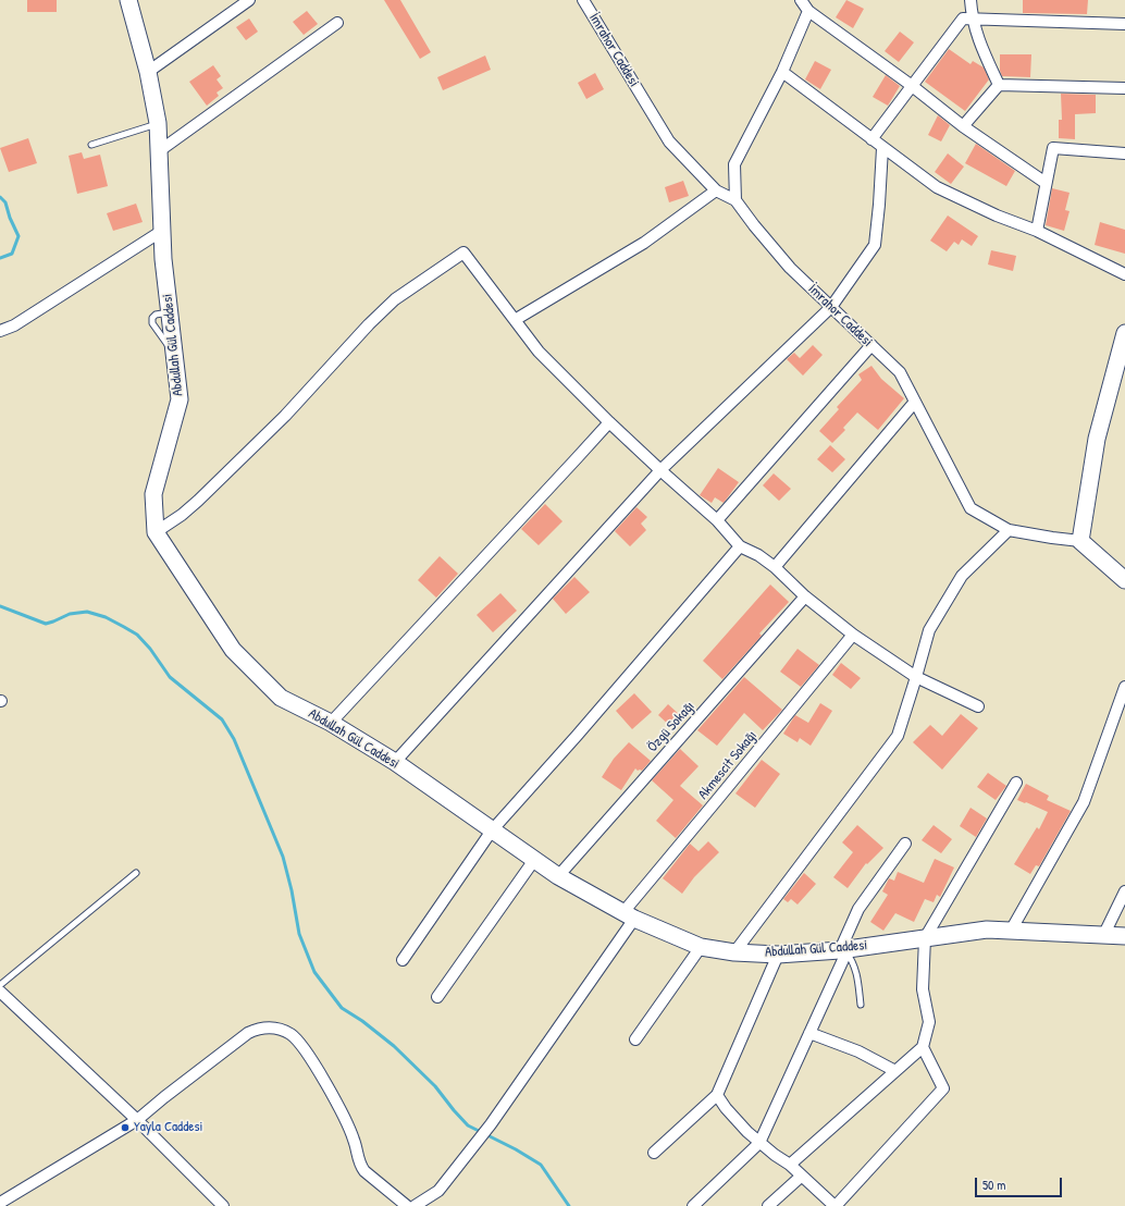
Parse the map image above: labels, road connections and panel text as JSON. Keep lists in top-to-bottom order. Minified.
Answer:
{"streets":{"street":["İmrahor Caddesi","Abdullah Gül Caddesi","Özgü Sokağı","Akmescit Sokağı"]},"crossings":[["Abdullah Gül Caddesi","Özgü Sokağı"],["Abdullah Gül Caddesi","Akmescit Sokağı"]],"places":["Yayla Caddesi"],"scale_bar":"50 m"}
